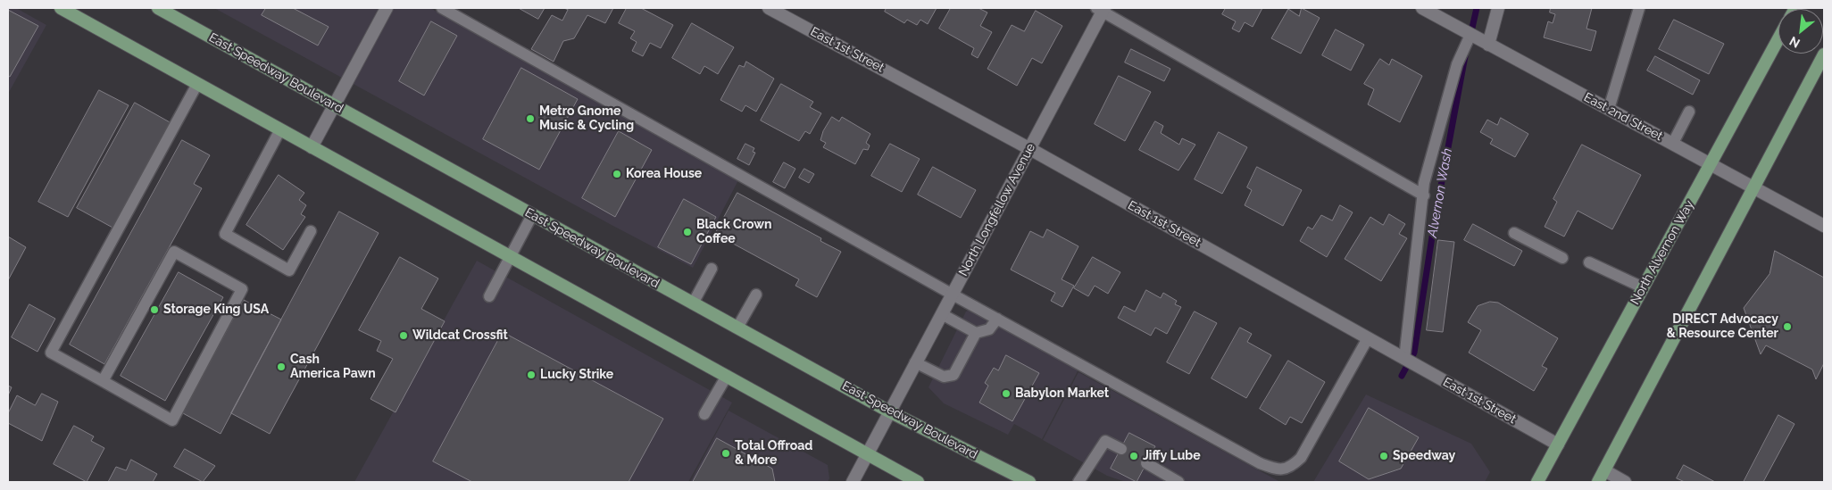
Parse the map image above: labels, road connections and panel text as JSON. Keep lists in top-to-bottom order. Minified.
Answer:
{"streets":{"main road":["East Speedway Boulevard","North Alvernon Way"],"street":["East 1st Street","East 2nd Street","North Longfellow Avenue"]},"crossings":[["East 1st Street","North Longfellow Avenue"],["East 1st Street","North Alvernon Way"],["East Speedway Boulevard","North Longfellow Avenue"],["East 2nd Street","North Alvernon Way"]],"water":["Alvernon Wash"],"places":["Metro Gnome Music & Cycling","Korea House","Black Crown Coffee","Storage King USA","DIRECT Advocacy & Resource Center","Wildcat Crossfit","Cash America Pawn","Lucky Strike","Babylon Market","Total Offroad & More","Jiffy Lube","Speedway"],"north":"bottom left"}
